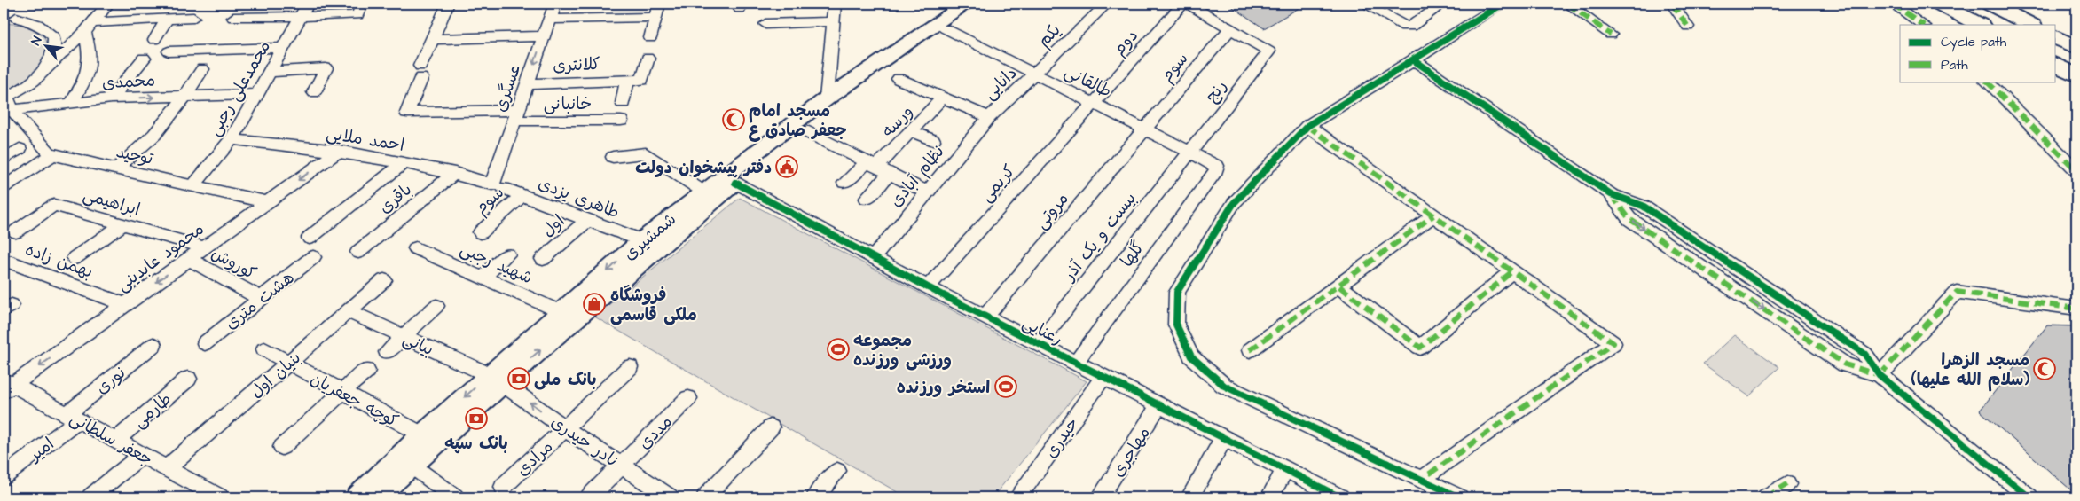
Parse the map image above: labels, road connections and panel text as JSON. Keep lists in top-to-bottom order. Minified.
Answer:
{"streets":{"main road":["شمشیری"],"street":["یکم","دوم","کلانتری","سوم","محمدی","طالقانی","دانایی","محمدعلی رجبی","عسگری","رنج","خانبانی","ورسه","احمد ملایی","توحید","نظام آبادی","کریمی","طاهری یزدی","باقری","ابراهیمی","مروتی","اول","بیست و یک آذر","گلها","محمود عابدینی","بهمن زاده","کوروش","شهید رجبی","هشت متری","رعنایی","بیانی","بنیان اول","نوری","کوچه جعفریان","طارمی","مددی","حیدری","جعفر سلطانی","نادر حیدری","امیر","مهاجری","مرادی"]},"crossings":[["یکم","طالقانی"],["یکم","دانایی"],["دوم","طالقانی"],["دوم","کریمی"],["کلانتری","عسگری"],["کلانتری","خانبانی"],["سوم","طالقانی"],["سوم","رنج"],["سوم","طاهری یزدی"],["سوم","مروتی"],["محمدی","محمدعلی رجبی"],["محمدی","توحید"],["طالقانی","دانایی"],["طالقانی","رنج"],["طالقانی","کریمی"],["طالقانی","مروتی"],["طالقانی","شمشیری"],["طالقانی","بیست و یک آذر"],["طالقانی","گلها"],["دانایی","ورسه"],["دانایی","نظام آبادی"],["محمدعلی رجبی","احمد ملایی"],["محمدعلی رجبی","توحید"],["عسگری","خانبانی"],["عسگری","احمد ملایی"],["عسگری","طاهری یزدی"],["رنج","بیست و یک آذر"],["ورسه","نظام آبادی"],["احمد ملایی","طاهری یزدی"],["احمد ملایی","باقری"],["احمد ملایی","محمود عابدینی"],["توحید","محمود عابدینی"],["نظام آبادی","رعنایی"],["کریمی","رعنایی"],["طاهری یزدی","اول"],["طاهری یزدی","شمشیری"],["ابراهیمی","محمود عابدینی"],["مروتی","رعنایی"],["شمشیری","شهید رجبی"],["شمشیری","رعنایی"],["شمشیری","بیانی"],["شمشیری","کوچه جعفریان"],["شمشیری","نادر حیدری"],["بیست و یک آذر","رعنایی"],["گلها","رعنایی"],["محمود عابدینی","بهمن زاده"],["محمود عابدینی","کوروش"],["محمود عابدینی","جعفر سلطانی"],["کوروش","هشت متری"],["رعنایی","حیدری"],["رعنایی","مهاجری"],["بیانی","بنیان اول"],["بیانی","نادر حیدری"],["بنیان اول","کوچه جعفریان"],["بنیان اول","جعفر سلطانی"],["نوری","جعفر سلطانی"],["نوری","امیر"],["طارمی","جعفر سلطانی"],["مددی","نادر حیدری"],["جعفر سلطانی","امیر"],["نادر حیدری","مرادی"]],"places":{"mosque":["مسجد امام جعفر صادق ع","مسجد الزهرا (سلام الله علیها)"],"public building":["دفتر پیشخوان دولت"],"shop":["فروشگاه ملکی قاسمی"],"sports":["مجموعه ورزشی ورزنده","استخر ورزنده"],"bank":["بانک ملی","بانک سپه"]},"legend":["Cycle path","Path"],"north":"top left"}
